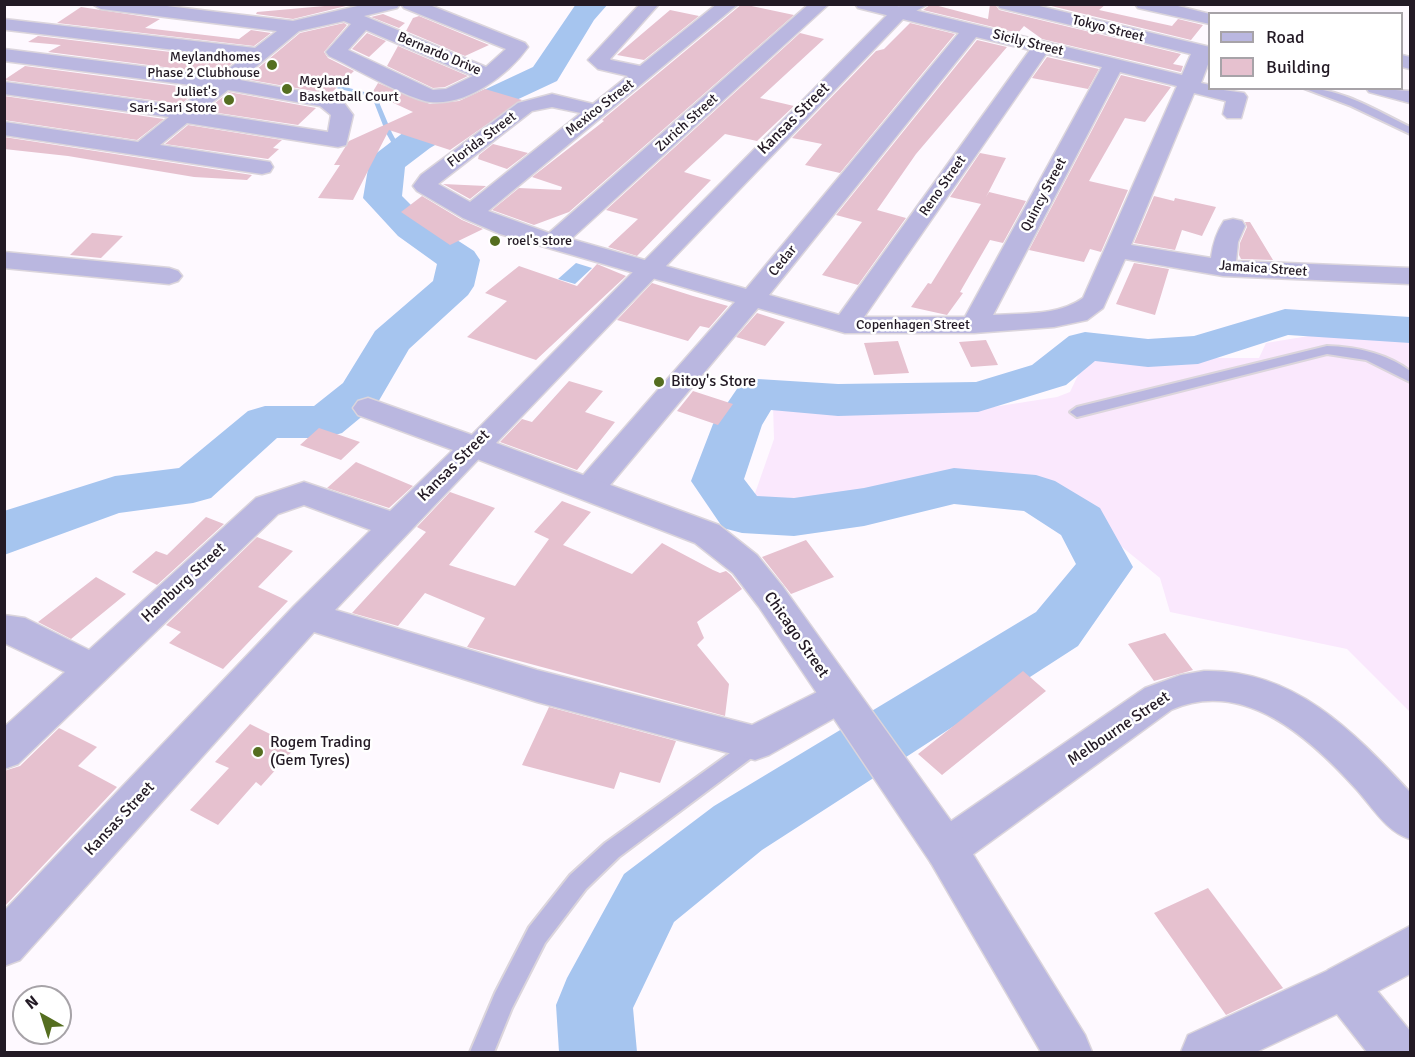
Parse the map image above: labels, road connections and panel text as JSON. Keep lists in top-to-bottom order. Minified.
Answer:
{"streets":{"street":["Tokyo Street","Sicily Street","Bernardo Drive","Mexico Street","Kansas Street","Zurich Street","Florida Street","Reno Street","Quincy Street","Cedar","Jamaica Street","Copenhagen Street","Hamburg Street","Chicago Street","Melbourne Street"]},"crossings":[["Tokyo Street","Copenhagen Street"],["Sicily Street","Kansas Street"],["Sicily Street","Reno Street"],["Sicily Street","Quincy Street"],["Sicily Street","Cedar"],["Sicily Street","Copenhagen Street"],["Mexico Street","Florida Street"],["Mexico Street","Copenhagen Street"],["Kansas Street","Copenhagen Street"],["Kansas Street","Hamburg Street"],["Kansas Street","Chicago Street"],["Zurich Street","Copenhagen Street"],["Florida Street","Copenhagen Street"],["Reno Street","Copenhagen Street"],["Quincy Street","Copenhagen Street"],["Cedar","Copenhagen Street"],["Cedar","Chicago Street"],["Jamaica Street","Copenhagen Street"],["Chicago Street","Melbourne Street"]],"places":["Meylandhomes Phase 2 Clubhouse","Meyland Basketball Court","Juliet's Sari-Sari Store","roel's store","Bitoy's Store","Rogem Trading (Gem Tyres)"],"legend":["Road","Building"],"north":"top left"}
